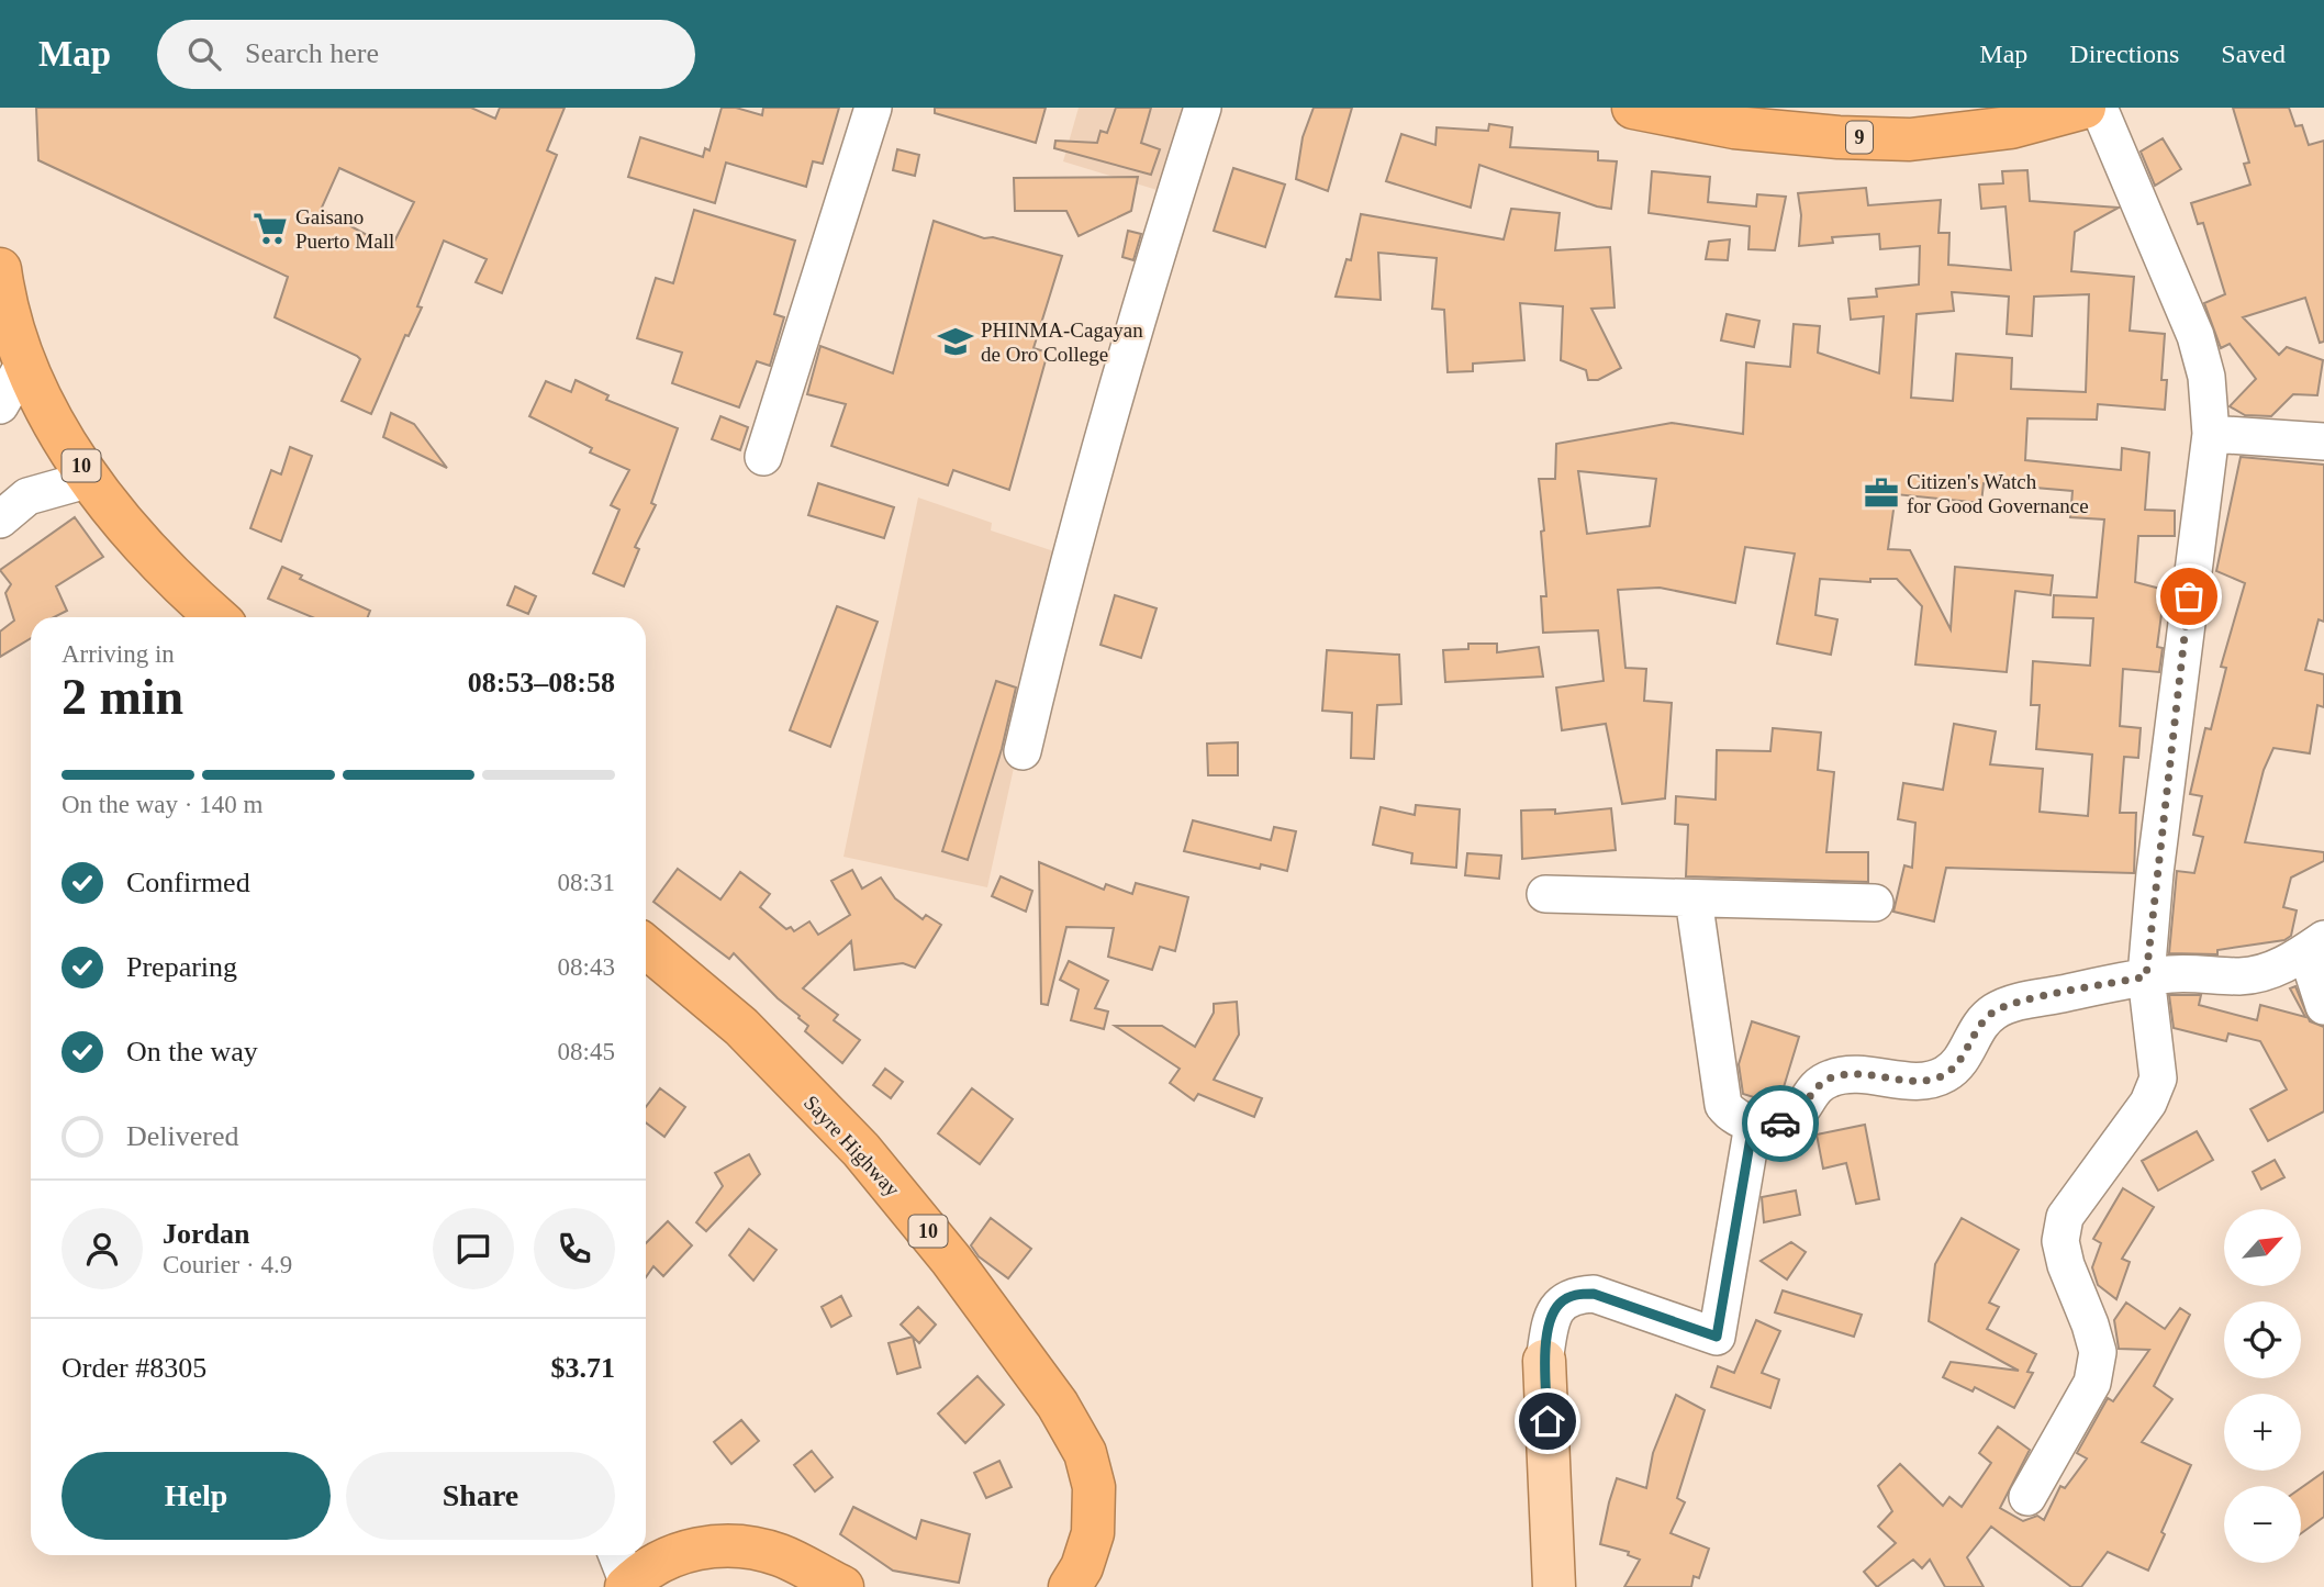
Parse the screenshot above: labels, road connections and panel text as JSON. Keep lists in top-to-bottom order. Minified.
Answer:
{"streets":{"highway":["9","10","Sayre Highway"]},"places":{"supermarket":["Gaisano Puerto Mall"],"school or university":["PHINMA-Cagayan de Oro College"],"office":["Citizen's Watch for Good Governance"]},"north":"top right","page":{"header":"Map","search":"Search here","nav":["Map","Directions","Saved"],"heading":["2 min","Arriving in","08:53–08:58"],"panel":["Jordan","Courier · 4.9","Order #8305","$3.71"],"bar":"On the way · 140 m","list":[["Confirmed","08:31"],["Preparing","08:43"],["On the way","08:45"],"Delivered"],"map_buttons":["+","−"],"buttons":["Help","Share"]}}
